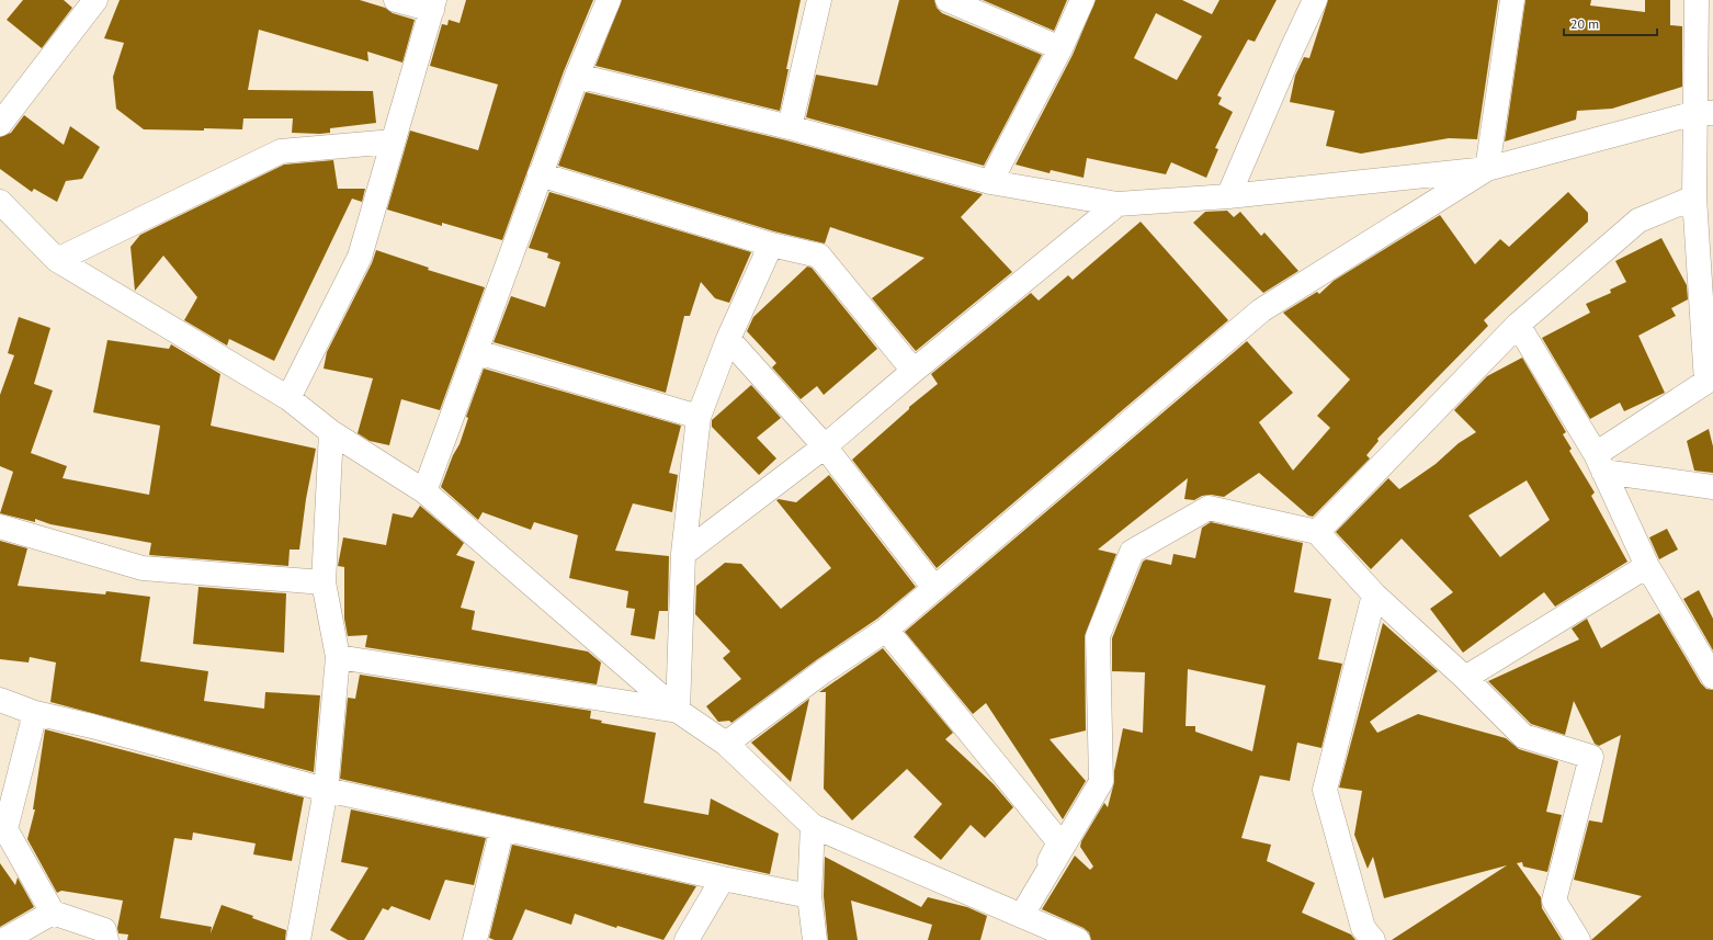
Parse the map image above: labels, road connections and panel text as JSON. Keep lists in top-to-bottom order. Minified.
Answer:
{"scale_bar":"20 m"}
